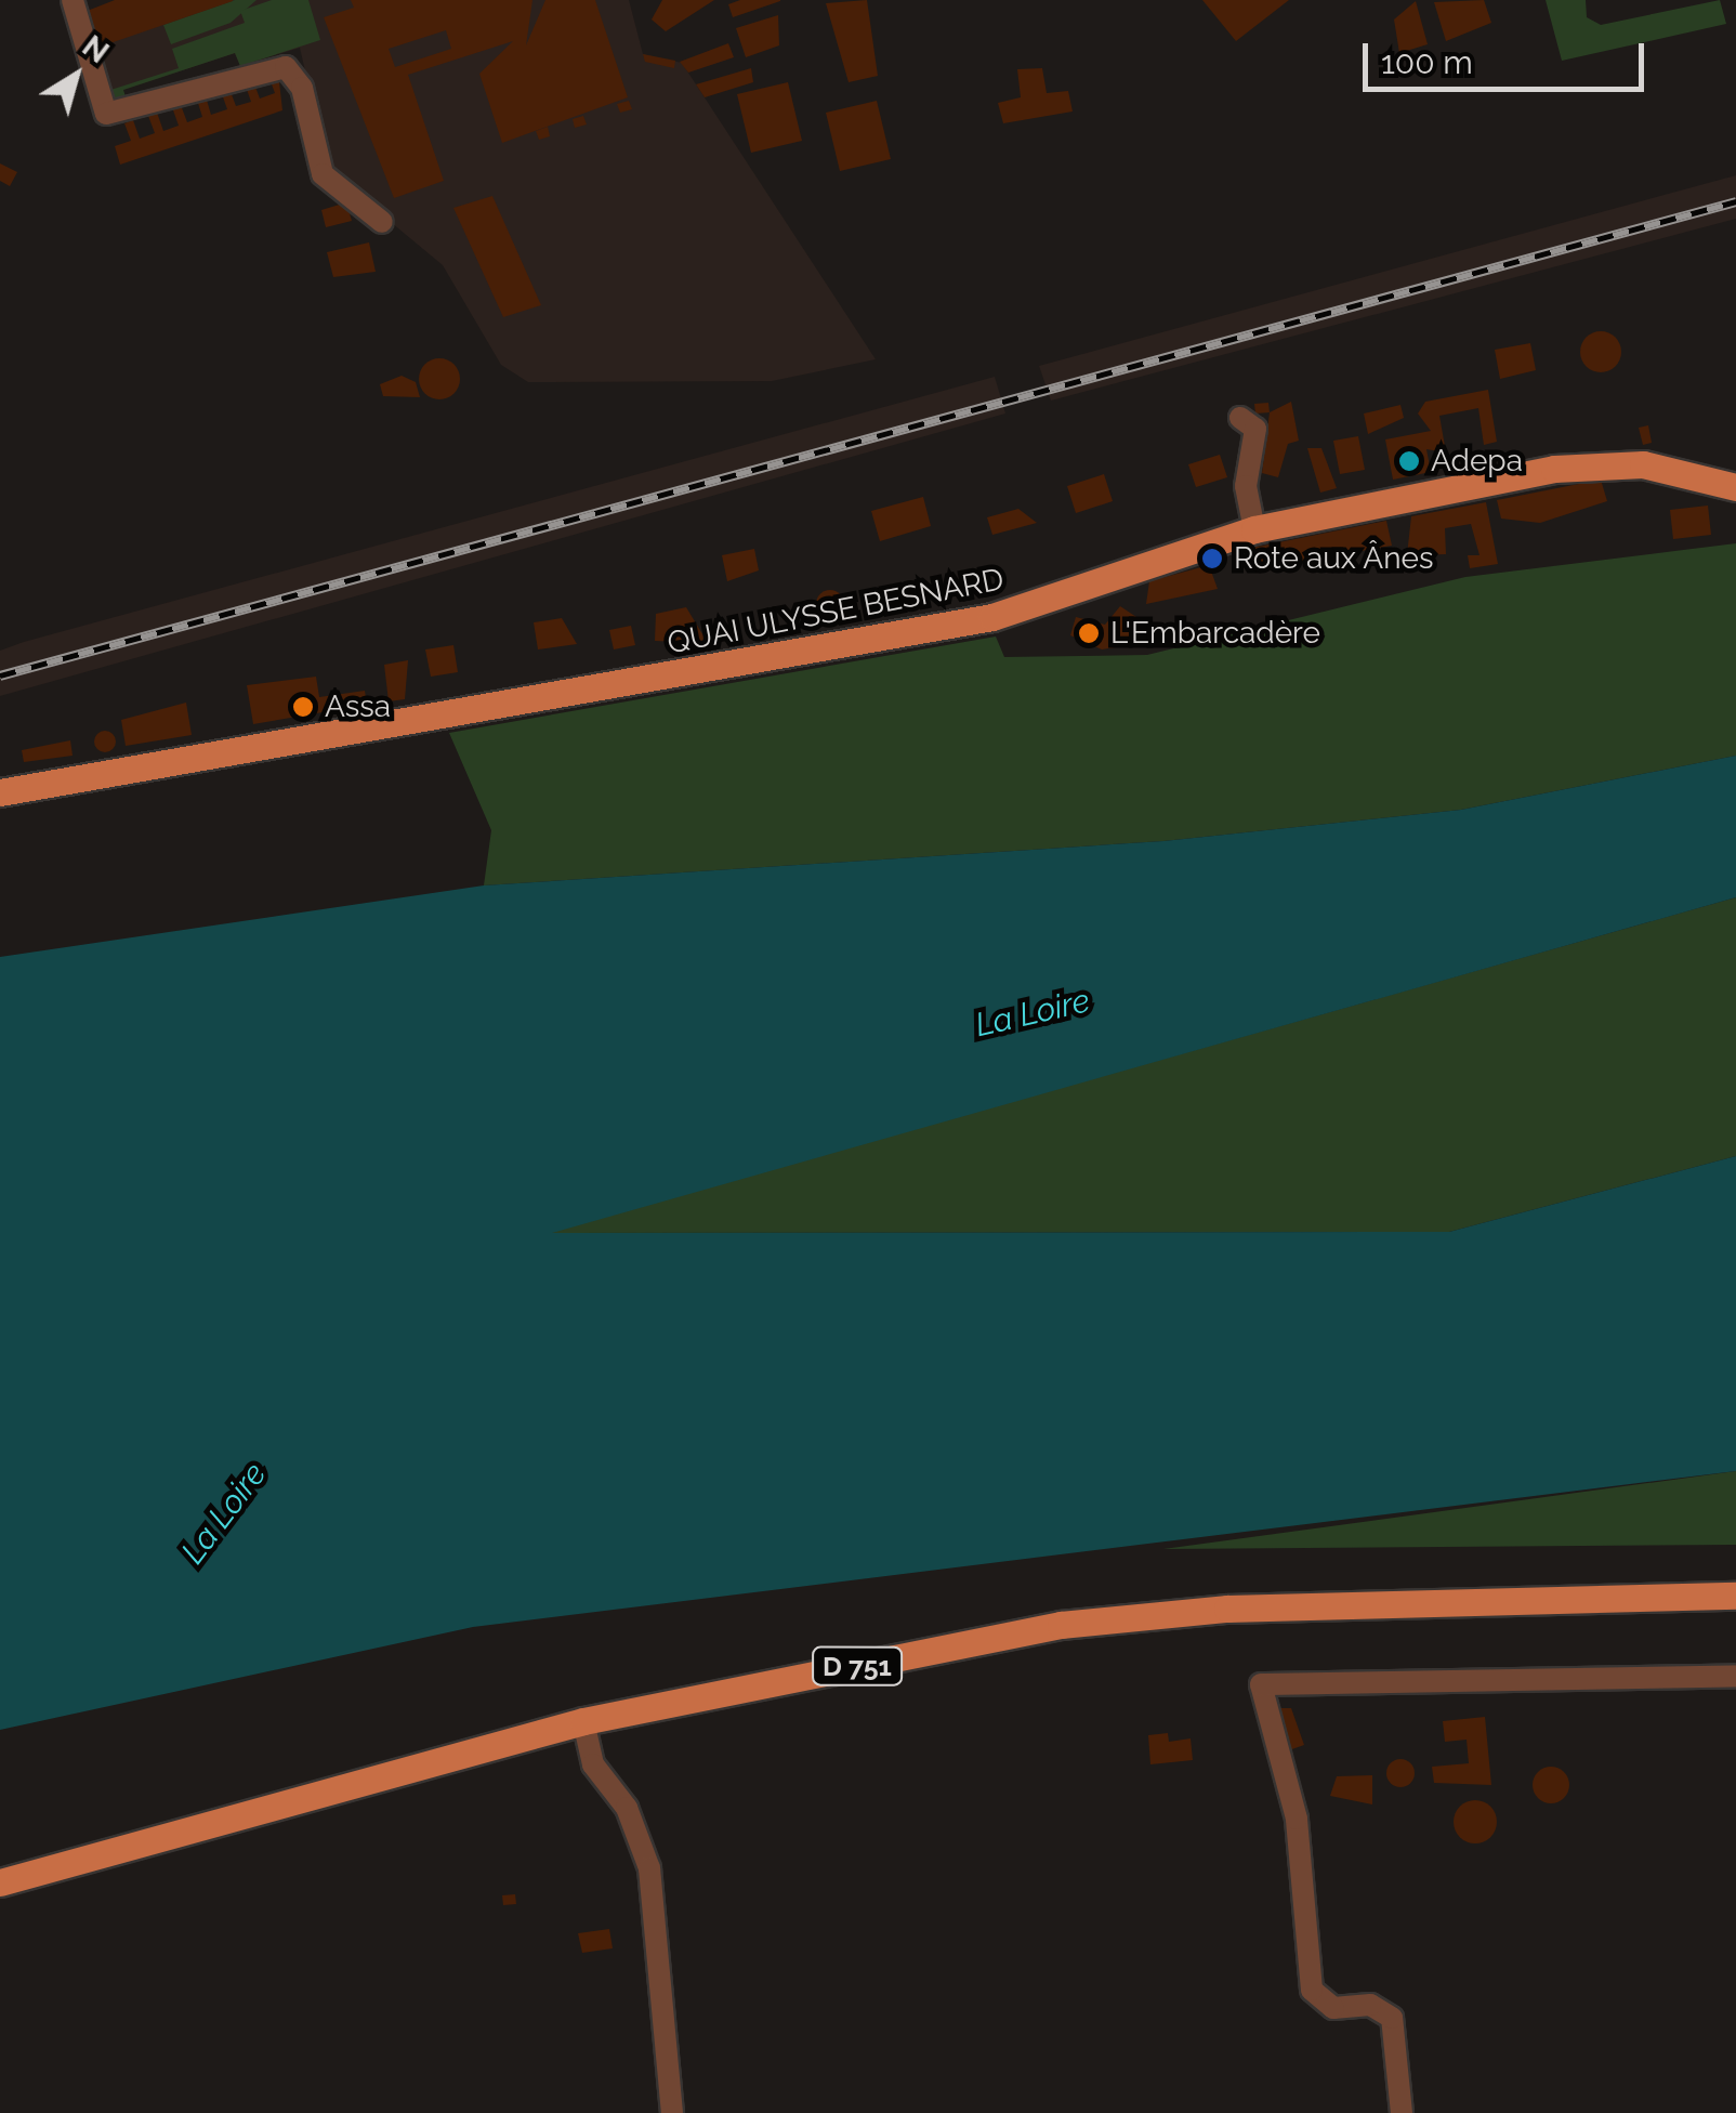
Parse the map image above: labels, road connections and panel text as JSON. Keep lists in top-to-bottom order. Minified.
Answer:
{"streets":{"main road":["QUAI ULYSSE BESNARD","D 751"]},"water":["La Loire"],"places":["Adepa","Rote aux Ânes","L'Embarcadère","Assa"],"scale_bar":"100 m","north":"top right"}
